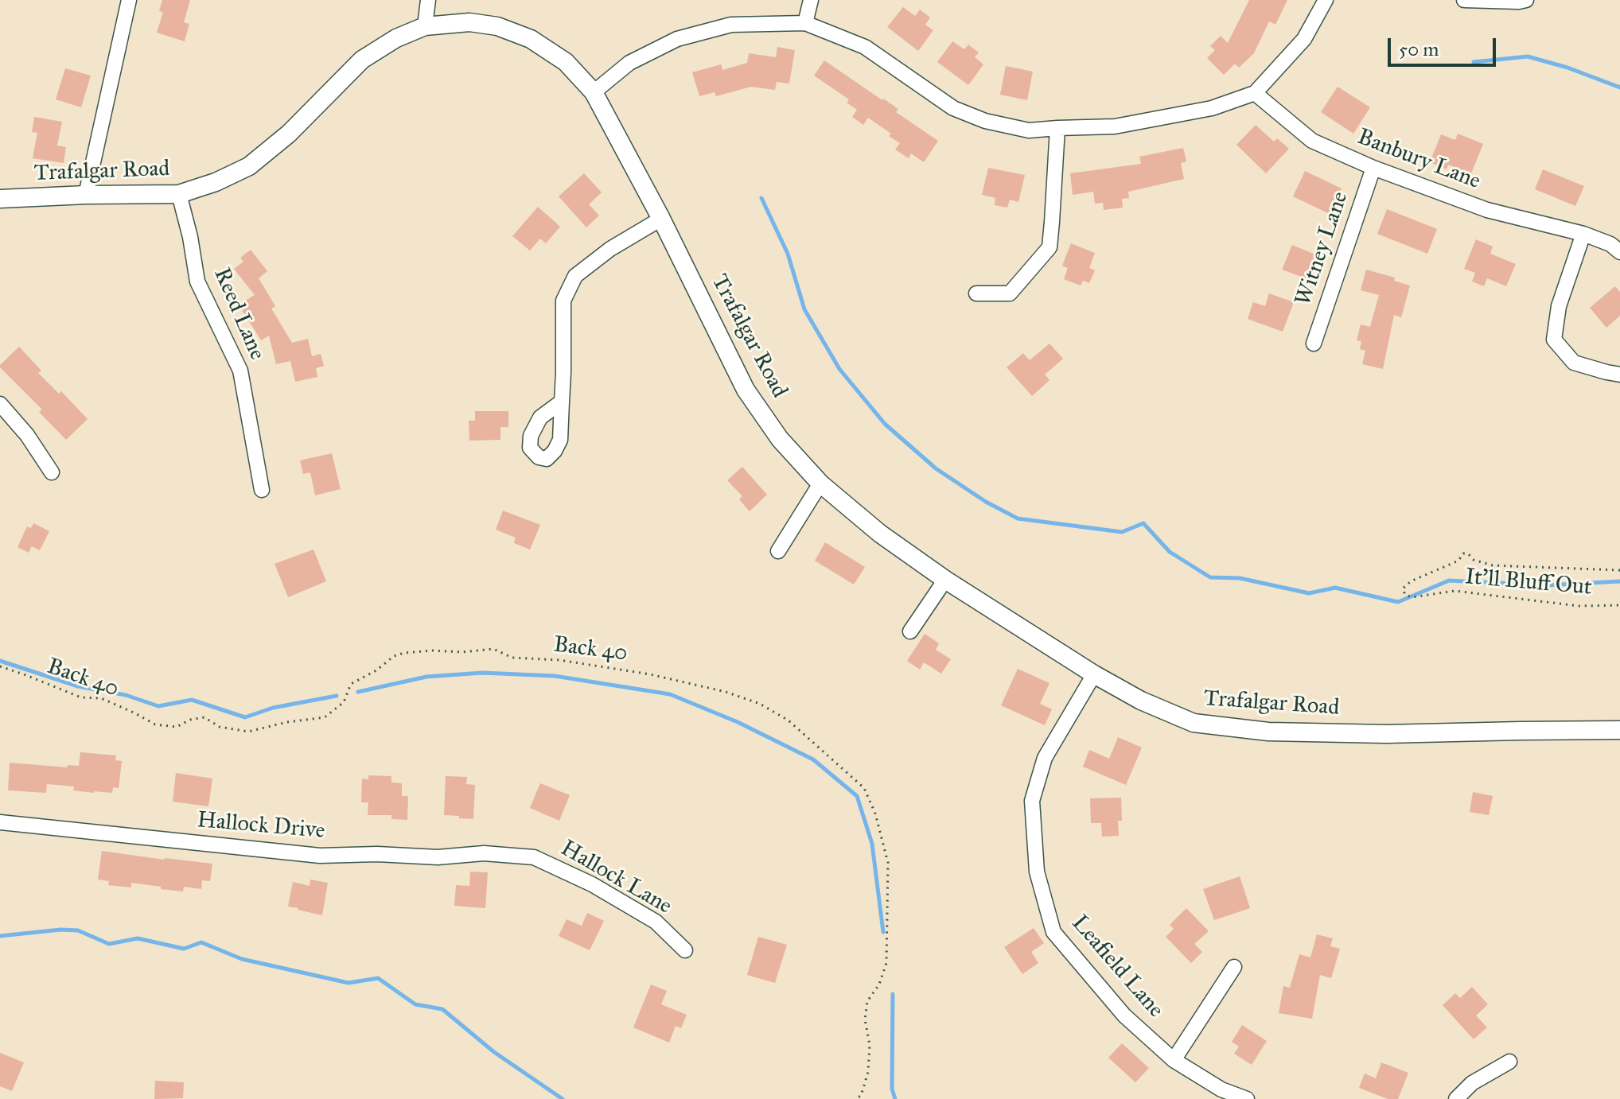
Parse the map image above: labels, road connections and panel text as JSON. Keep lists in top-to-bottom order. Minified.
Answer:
{"streets":{"street":["Banbury Lane","Trafalgar Road","Witney Lane","Reed Lane","Hallock Drive","Hallock Lane","Leafield Lane"],"path":["It'll Bluff Out","Back 40"]},"crossings":[["Banbury Lane","Witney Lane"],["Trafalgar Road","Reed Lane"],["Trafalgar Road","Leafield Lane"],["Hallock Drive","Hallock Lane"]],"scale_bar":"50 m"}
